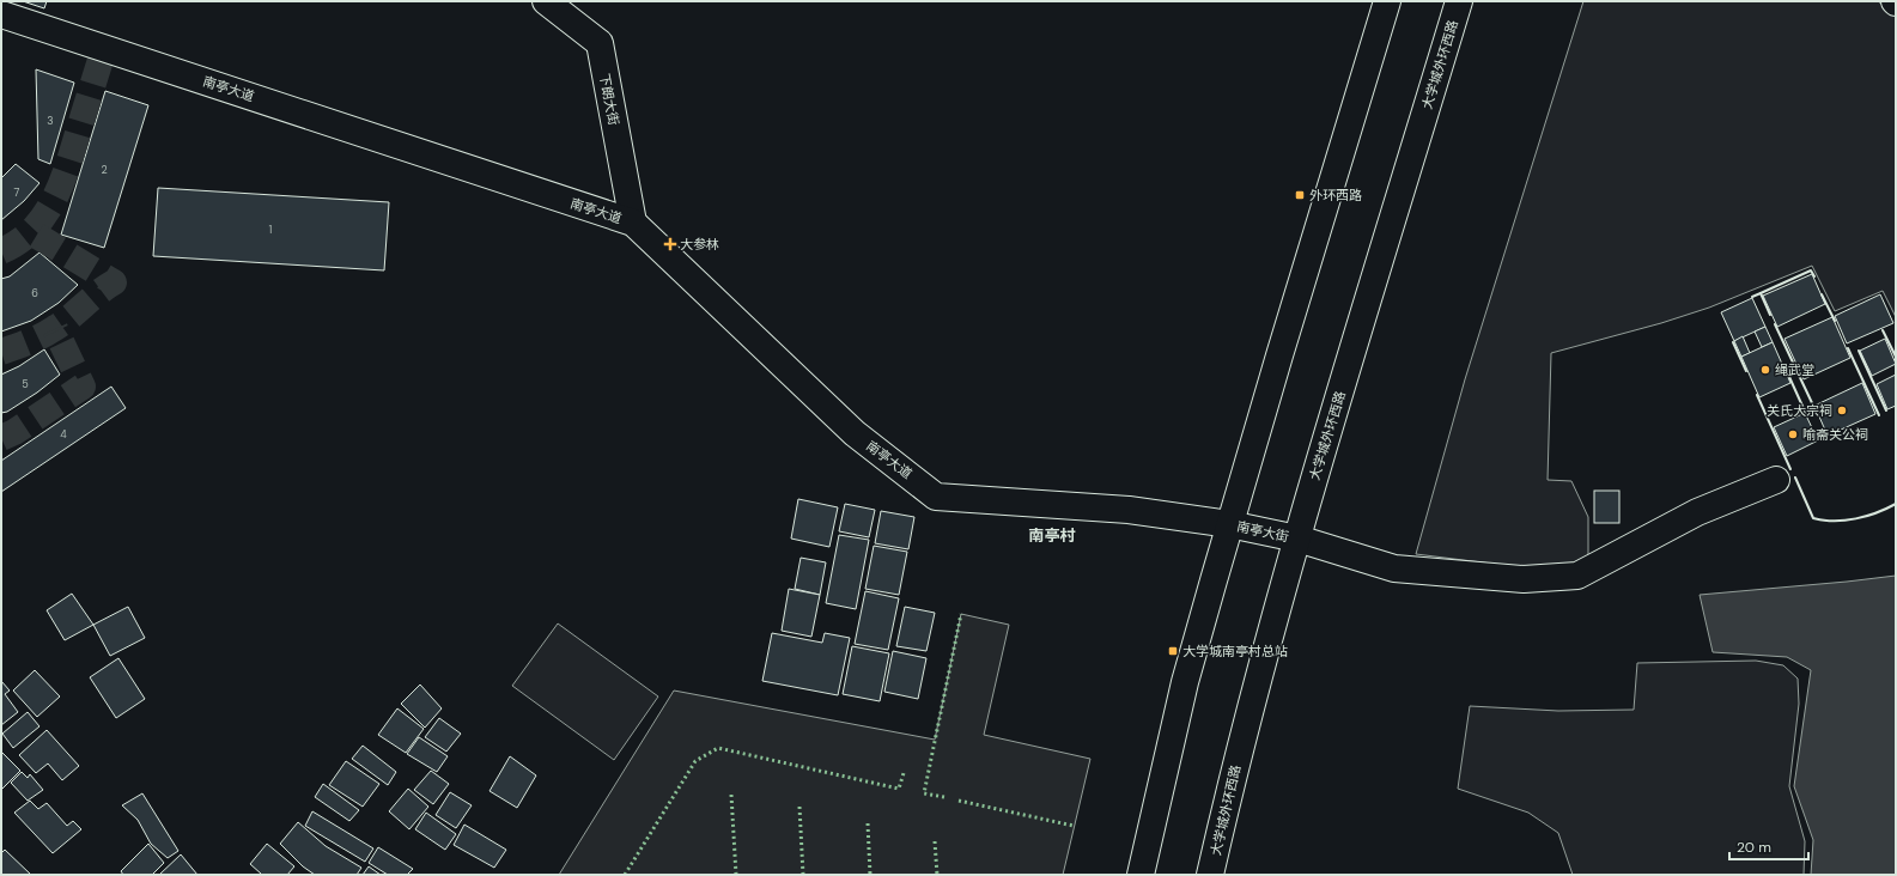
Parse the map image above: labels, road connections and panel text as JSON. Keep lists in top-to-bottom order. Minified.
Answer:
{"streets":{"street":["大学城外环西路","南亭大道","下朗大街","南亭大街"]},"crossings":[["大学城外环西路","南亭大街"],["南亭大道","下朗大街"],["南亭大道","南亭大街"]],"districts":["南亭村"],"places":{"transit":["外环西路","大学城南亭村总站"],"health":["大参林"],"other":["绳武堂","关氏大宗祠","喻斋关公祠"]},"house_numbers":["3","2","7","1","6","5","4"],"scale_bar":"20 m"}
